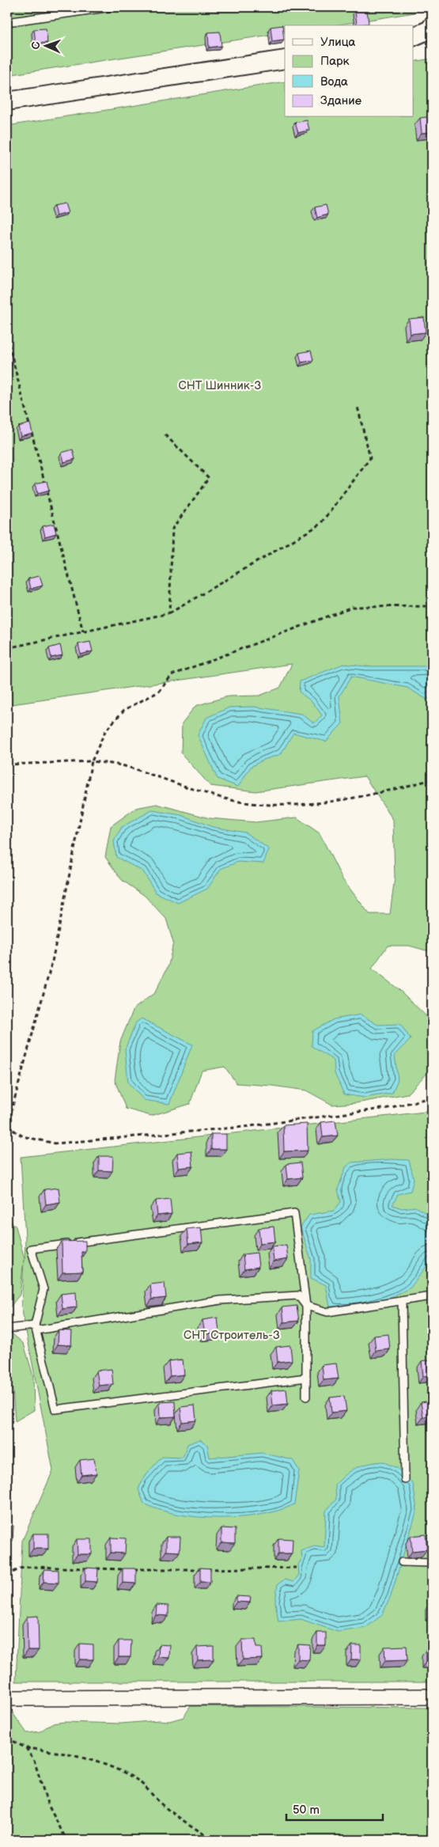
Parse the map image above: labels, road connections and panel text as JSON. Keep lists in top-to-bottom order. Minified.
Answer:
{"parks":["СНТ Шинник-3","СНТ Строитель-3"],"legend":["Улица","Парк","Вода","Здание"],"scale_bar":"50 m","north":"left"}
